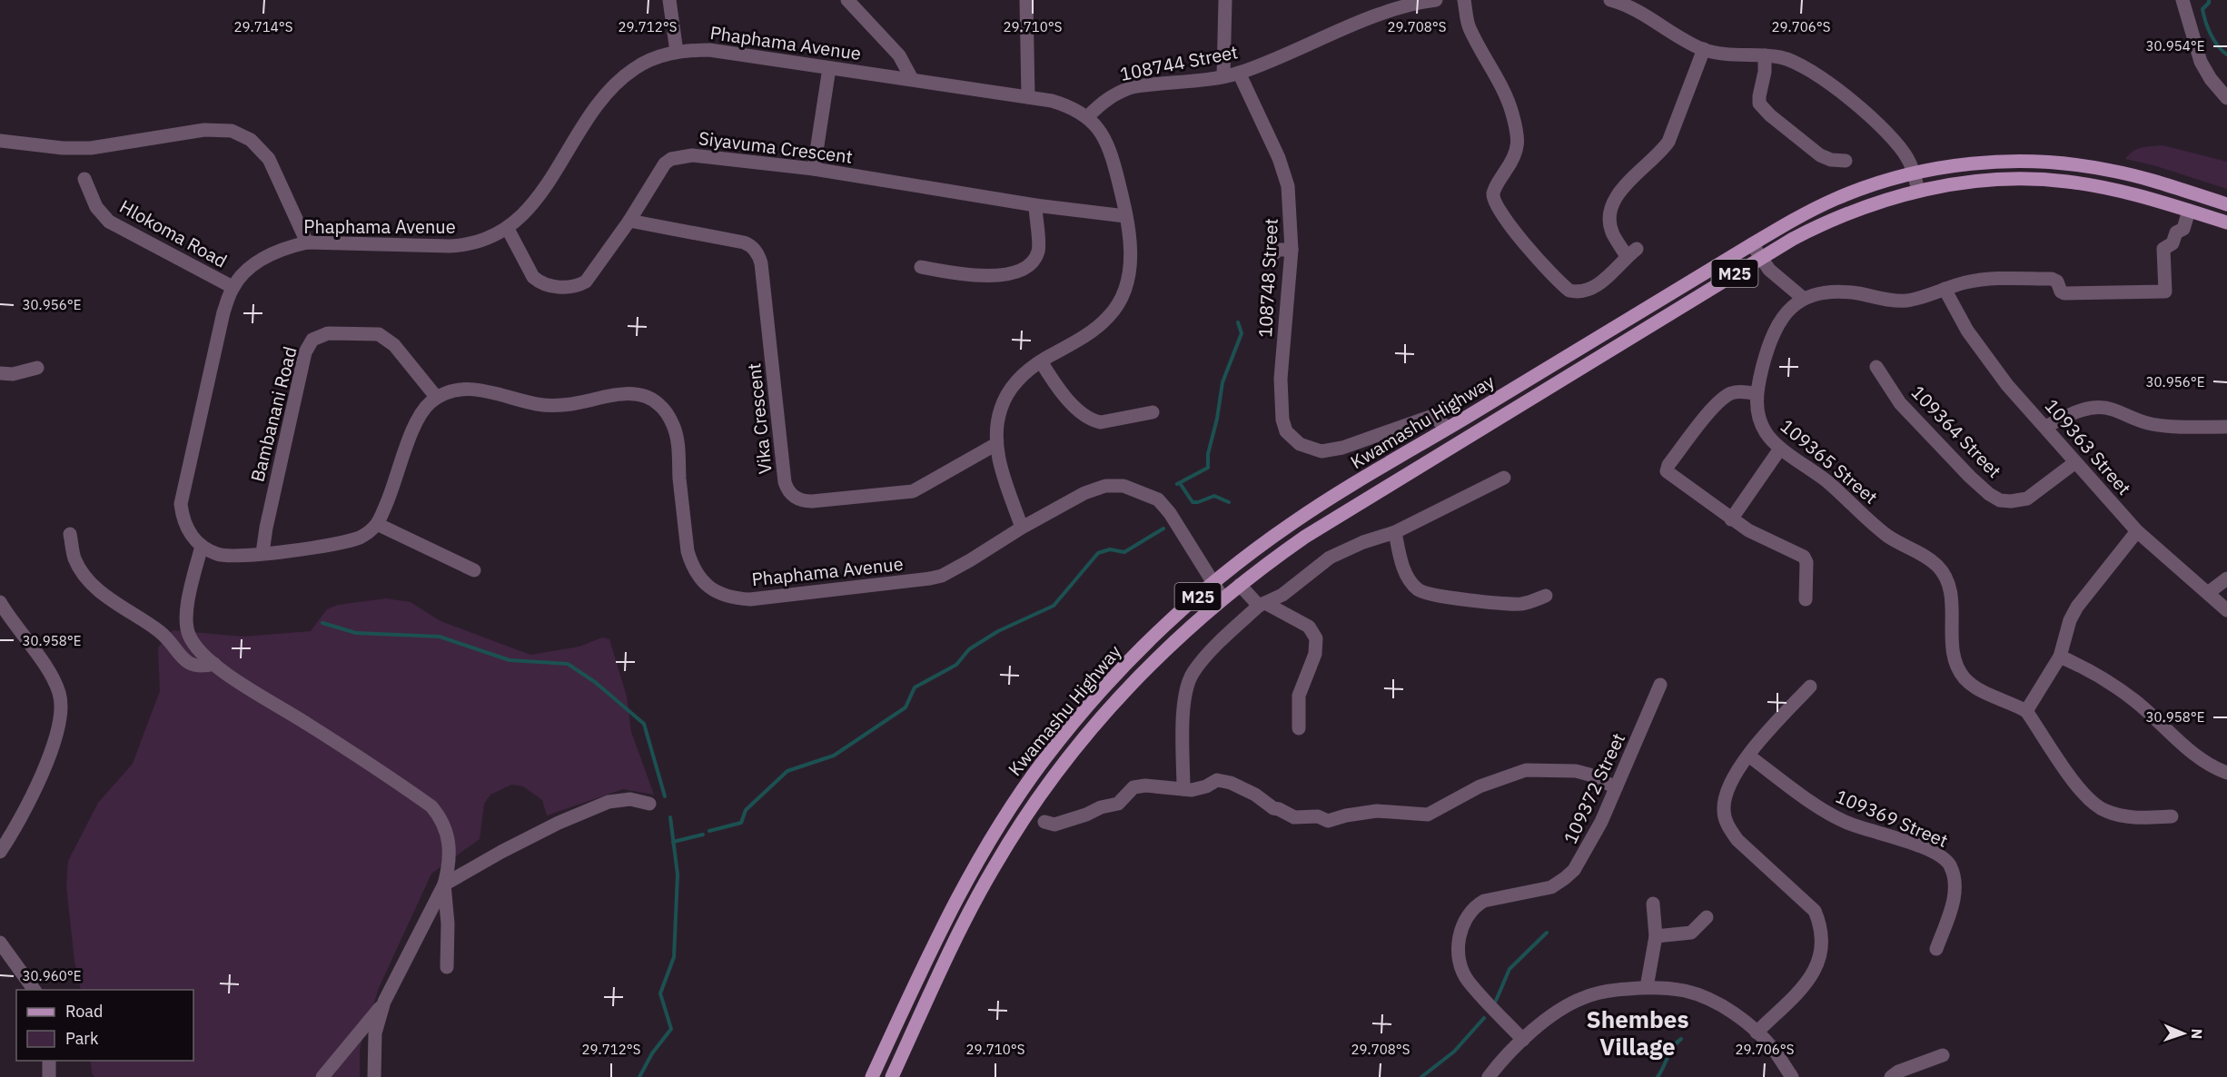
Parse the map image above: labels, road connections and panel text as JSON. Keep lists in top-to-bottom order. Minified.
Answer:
{"streets":{"main road":["M25","Kwamashu Highway"],"street":["Phaphama Avenue","108744 Street","Siyavuma Crescent","Hlokoma Road","108748 Street","Bambanani Road","Vika Crescent","109364 Street","109363 Street","109365 Street","109372 Street","109369 Street"]},"crossings":[["Phaphama Avenue","108744 Street"],["Phaphama Avenue","Siyavuma Crescent"],["Phaphama Avenue","Hlokoma Road"],["Phaphama Avenue","Bambanani Road"],["Phaphama Avenue","Vika Crescent"],["Phaphama Avenue","Kwamashu Highway"],["108744 Street","108748 Street"],["Siyavuma Crescent","Vika Crescent"],["108748 Street","Kwamashu Highway"],["Kwamashu Highway","109365 Street"],["109364 Street","109363 Street"],["109363 Street","109365 Street"]],"districts":["Shembes Village"],"legend":["Road","Park"],"north":"right","coordinates":["29.714°S","29.712°S","29.710°S","29.708°S","29.706°S","30.954°E","30.956°E","30.958°E","30.960°E"]}
